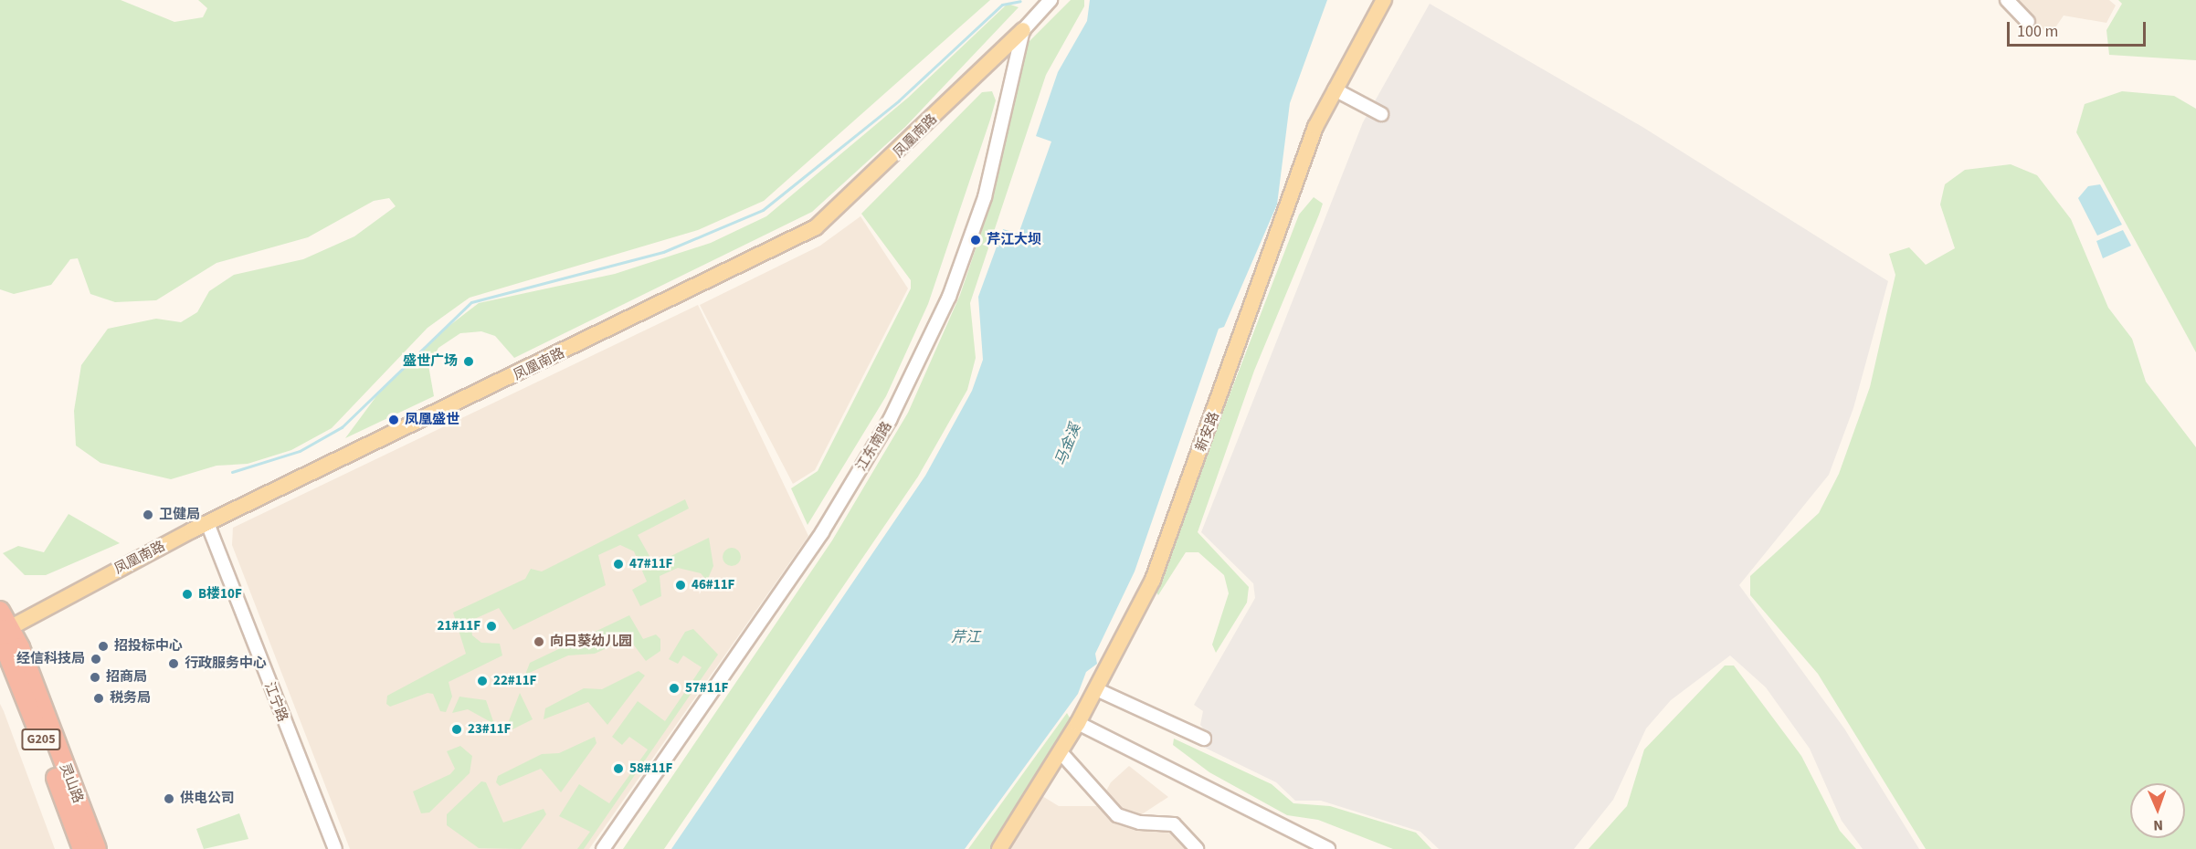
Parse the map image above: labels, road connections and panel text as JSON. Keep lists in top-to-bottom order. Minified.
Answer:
{"streets":{"highway":["G205","灵山路"],"main road":["凤凰南路","新安路"],"street":["江东南路","江宁路"]},"crossings":[["凤凰南路","江东南路"],["凤凰南路","江宁路"],["凤凰南路","灵山路"]],"water":["马金溪","芹江"],"places":["芹江大坝","盛世广场","凤凰盛世","卫健局","47#11F","46#11F","B楼10F","21#11F","向日葵幼儿园","招投标中心","经信科技局","行政服务中心","招商局","22#11F","57#11F","税务局","23#11F","58#11F","供电公司"],"scale_bar":"100 m","north":"bottom"}
